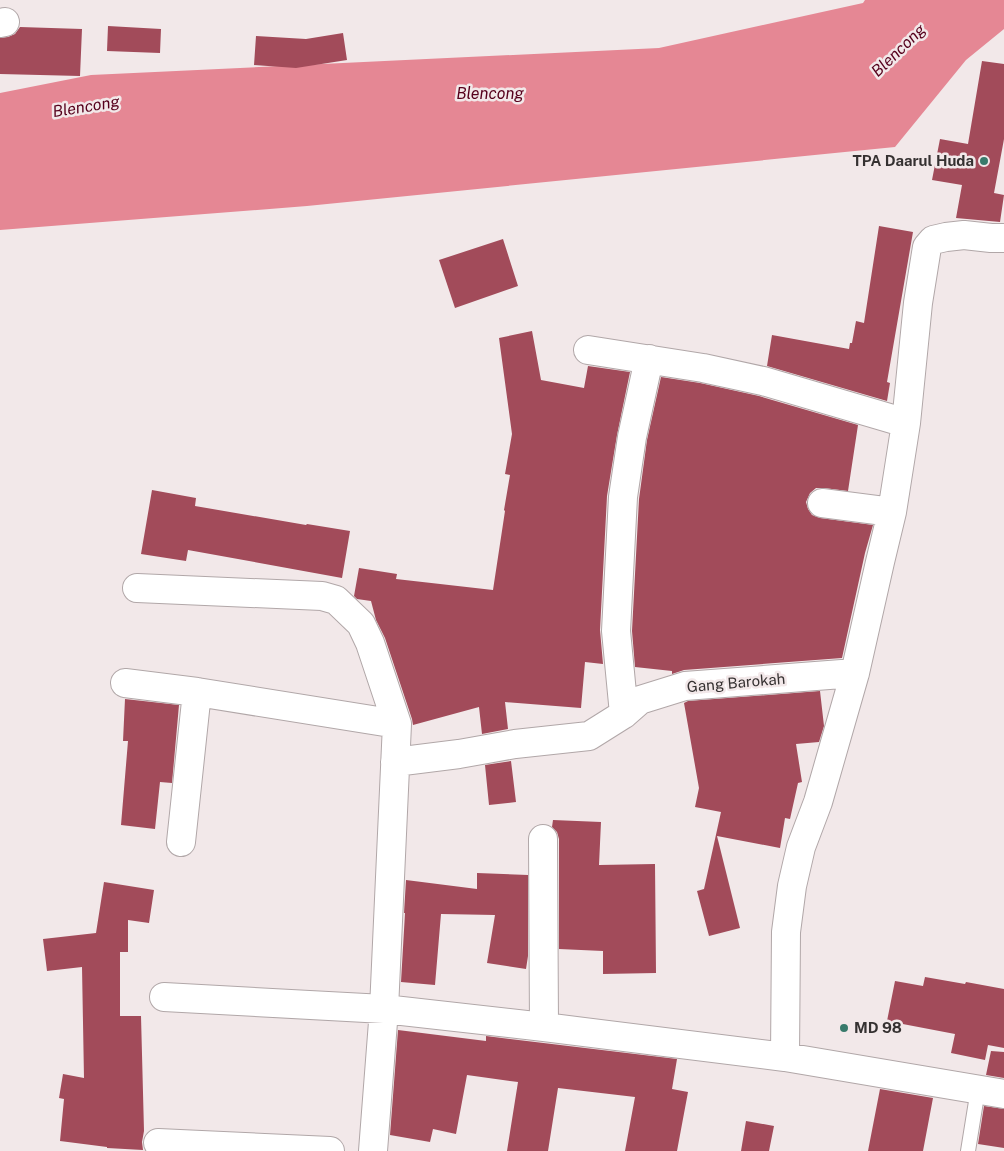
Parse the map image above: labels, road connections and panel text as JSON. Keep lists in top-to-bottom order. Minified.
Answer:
{"streets":{"street":["Gang Barokah"]},"water":["Blencong"],"places":["TPA Daarul Huda","MD 98"]}
